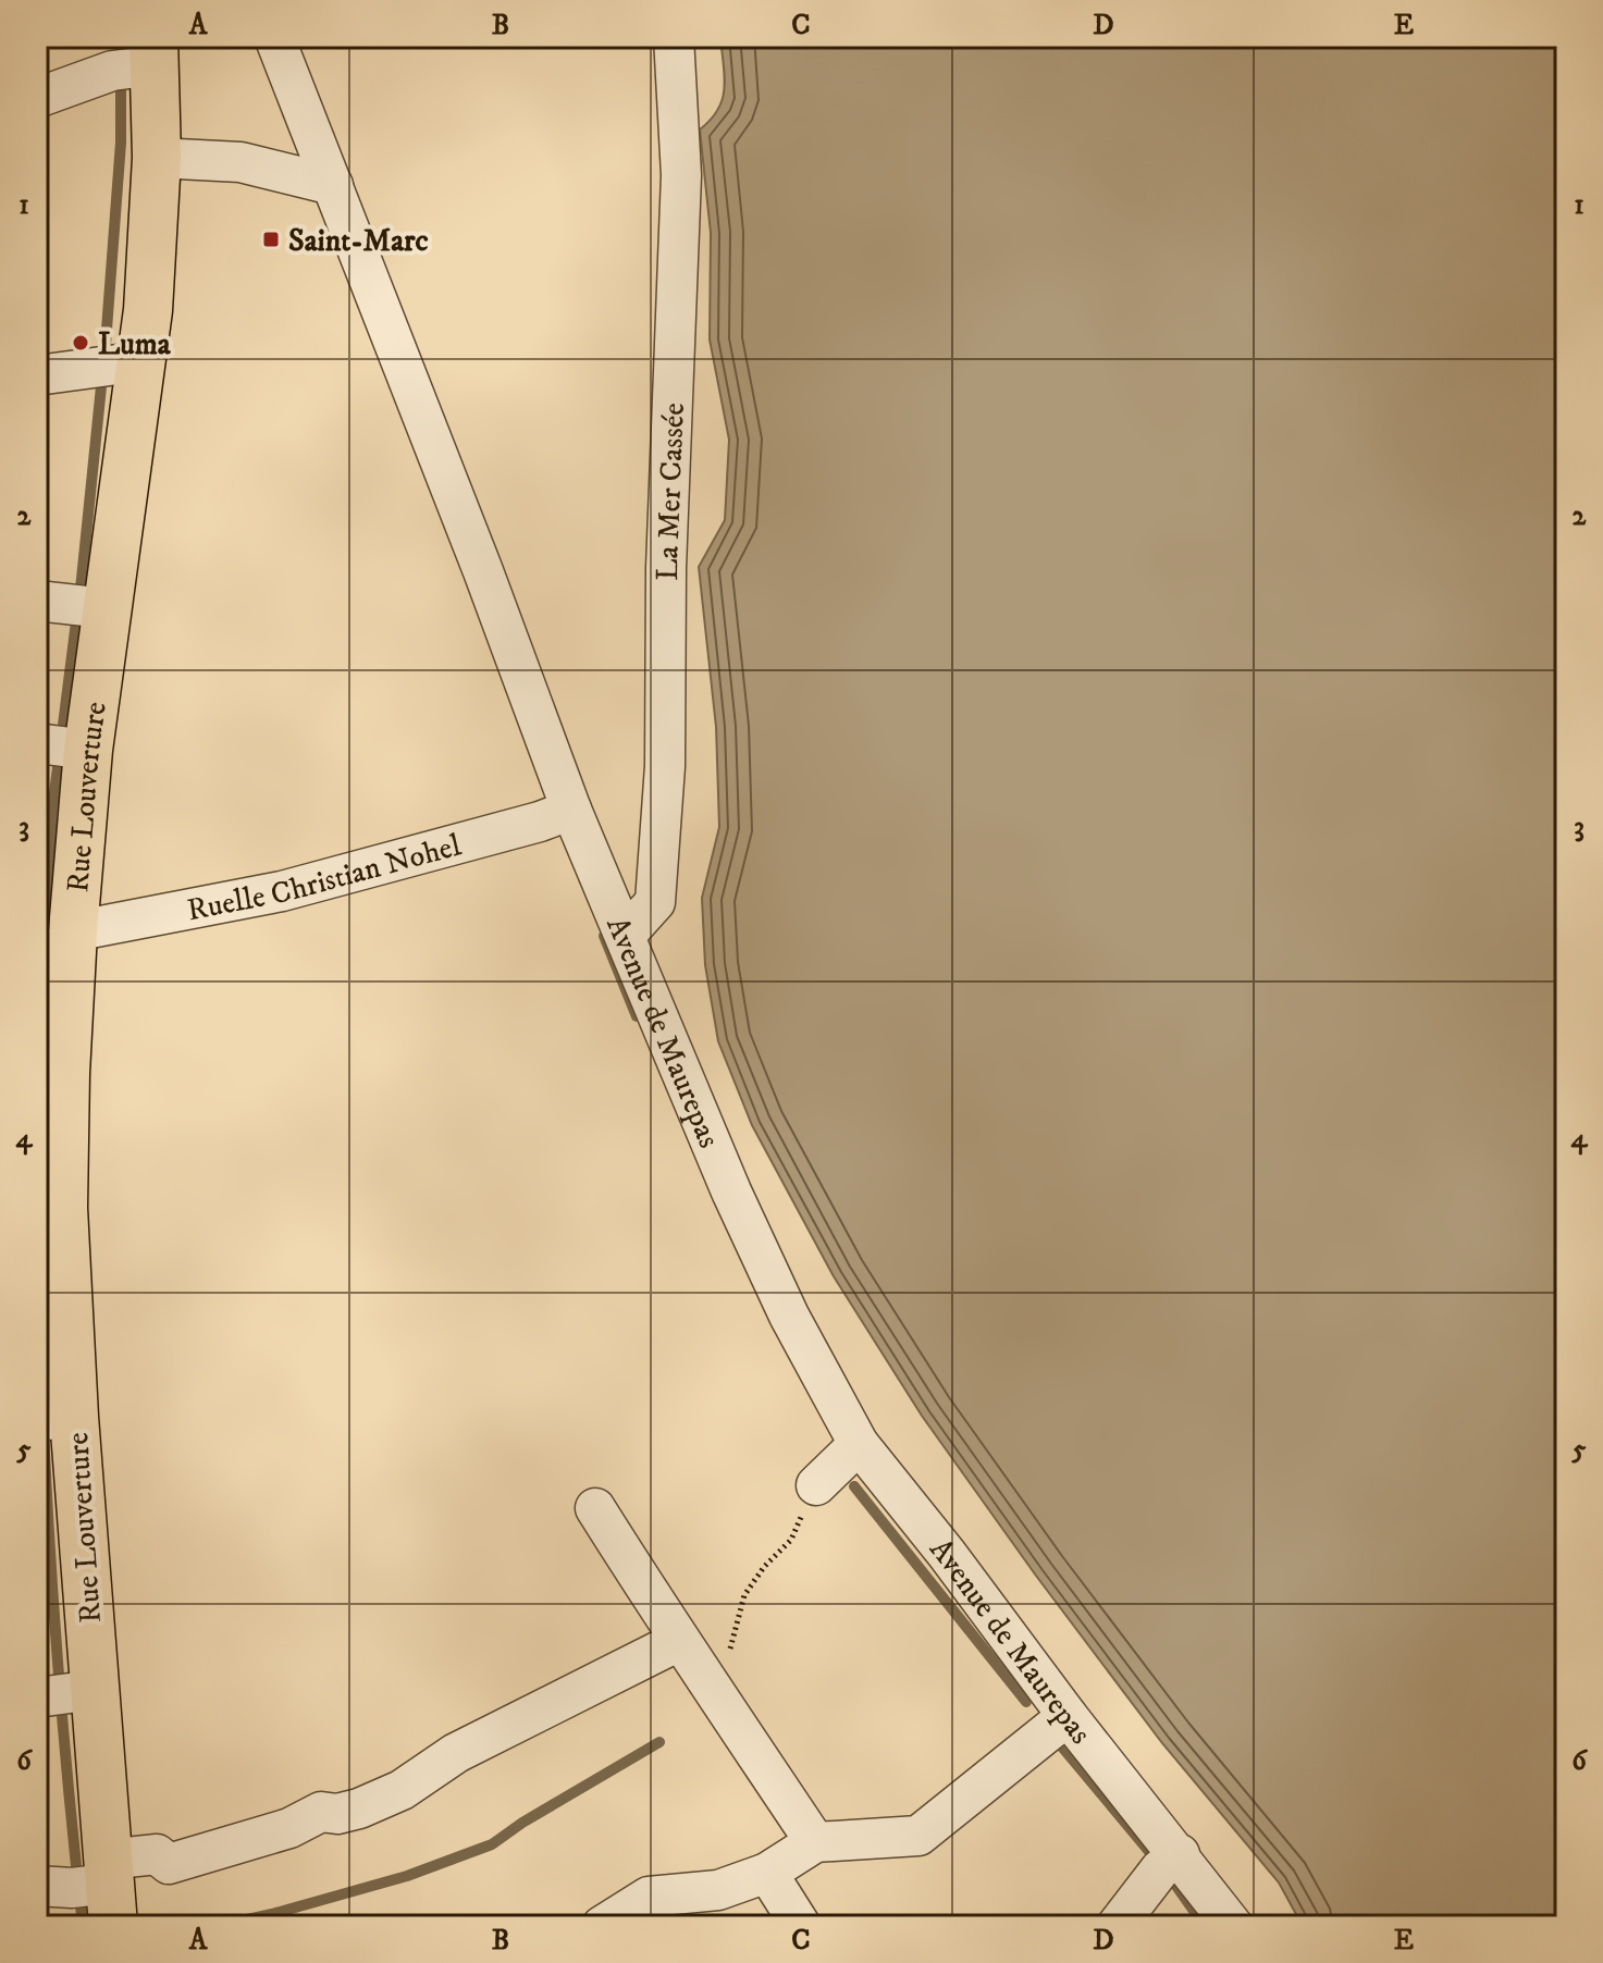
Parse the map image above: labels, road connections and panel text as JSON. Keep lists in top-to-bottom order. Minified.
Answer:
{"streets":{"main road":["Rue Louverture"],"street":["La Mer Cassée","Ruelle Christian Nohel","Avenue de Maurepas"]},"crossings":[["La Mer Cassée","Avenue de Maurepas"],["Rue Louverture","Ruelle Christian Nohel"],["Ruelle Christian Nohel","Avenue de Maurepas"]],"places":{"transit":["Saint-Marc"],"other":["Luma"]},"grid":{"columns":["A","B","C","D","E"],"rows":["1","2","3","4","5","6"]}}
